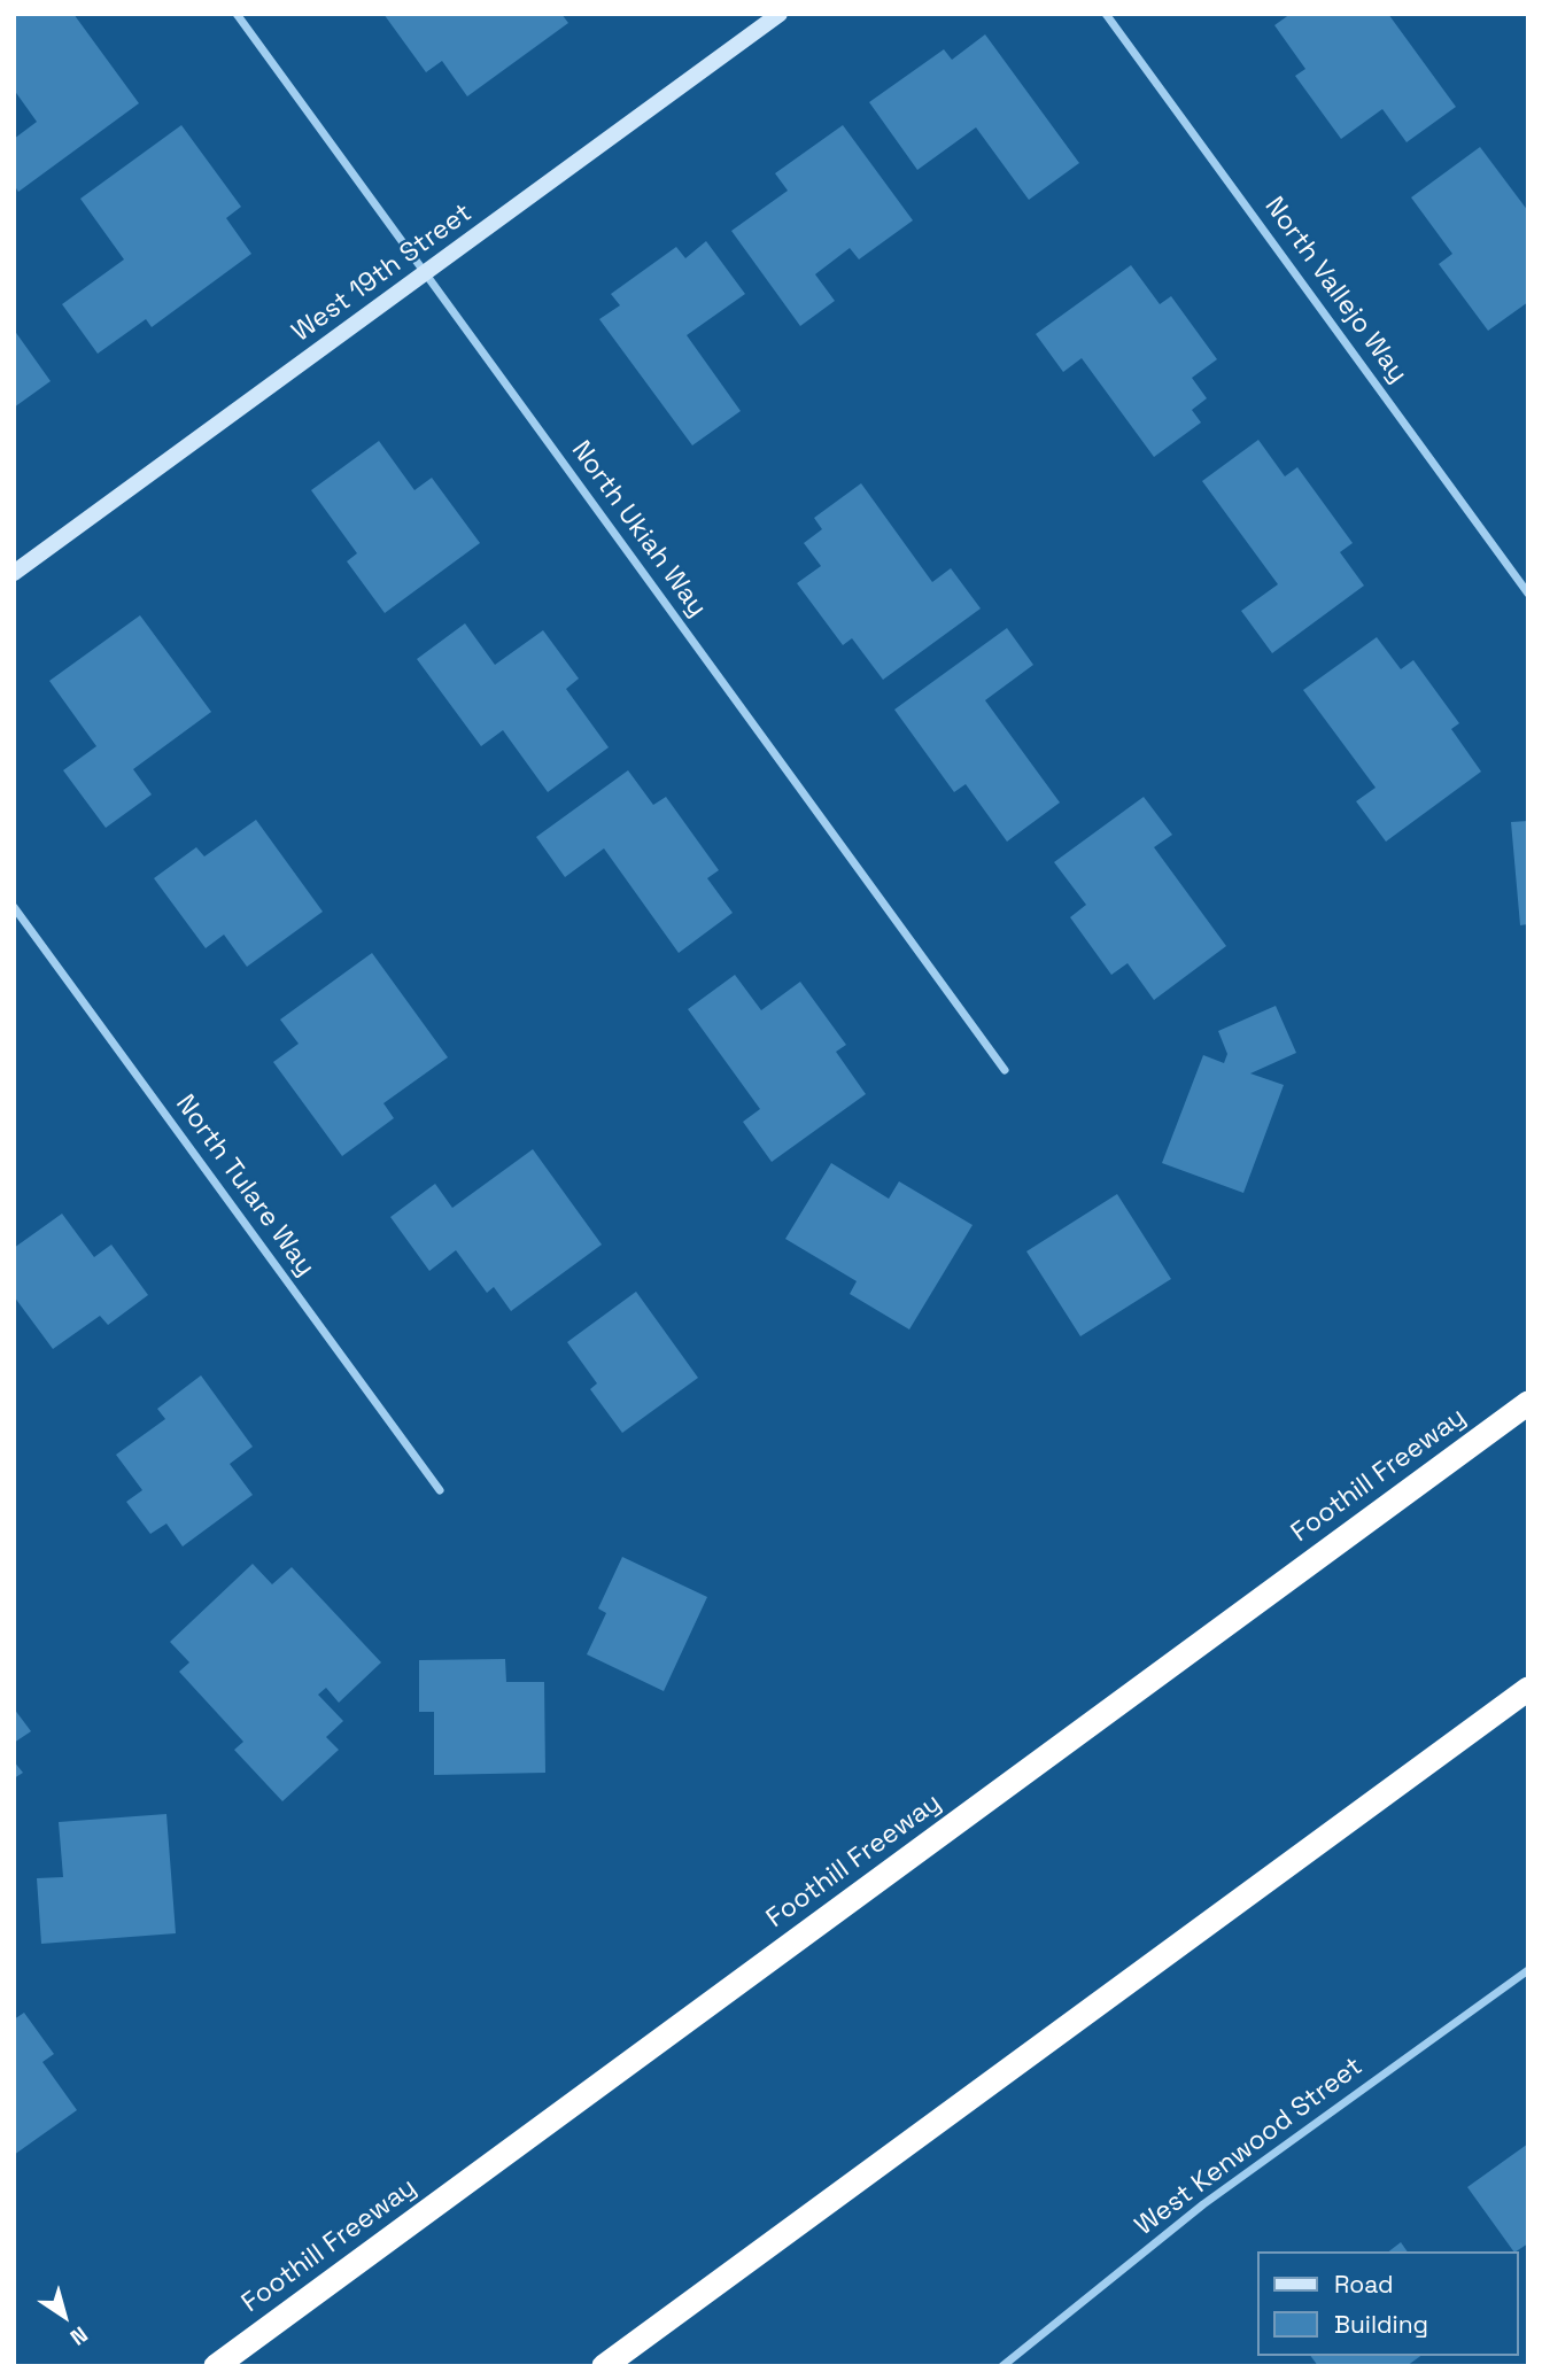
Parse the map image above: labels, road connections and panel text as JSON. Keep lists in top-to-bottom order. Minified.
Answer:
{"streets":{"highway":["Foothill Freeway"],"main road":["West 19th Street"],"street":["North Vallejo Way","North Ukiah Way","North Tulare Way","West Kenwood Street"]},"crossings":[["West 19th Street","North Ukiah Way"]],"legend":["Road","Building"],"north":"bottom right"}
